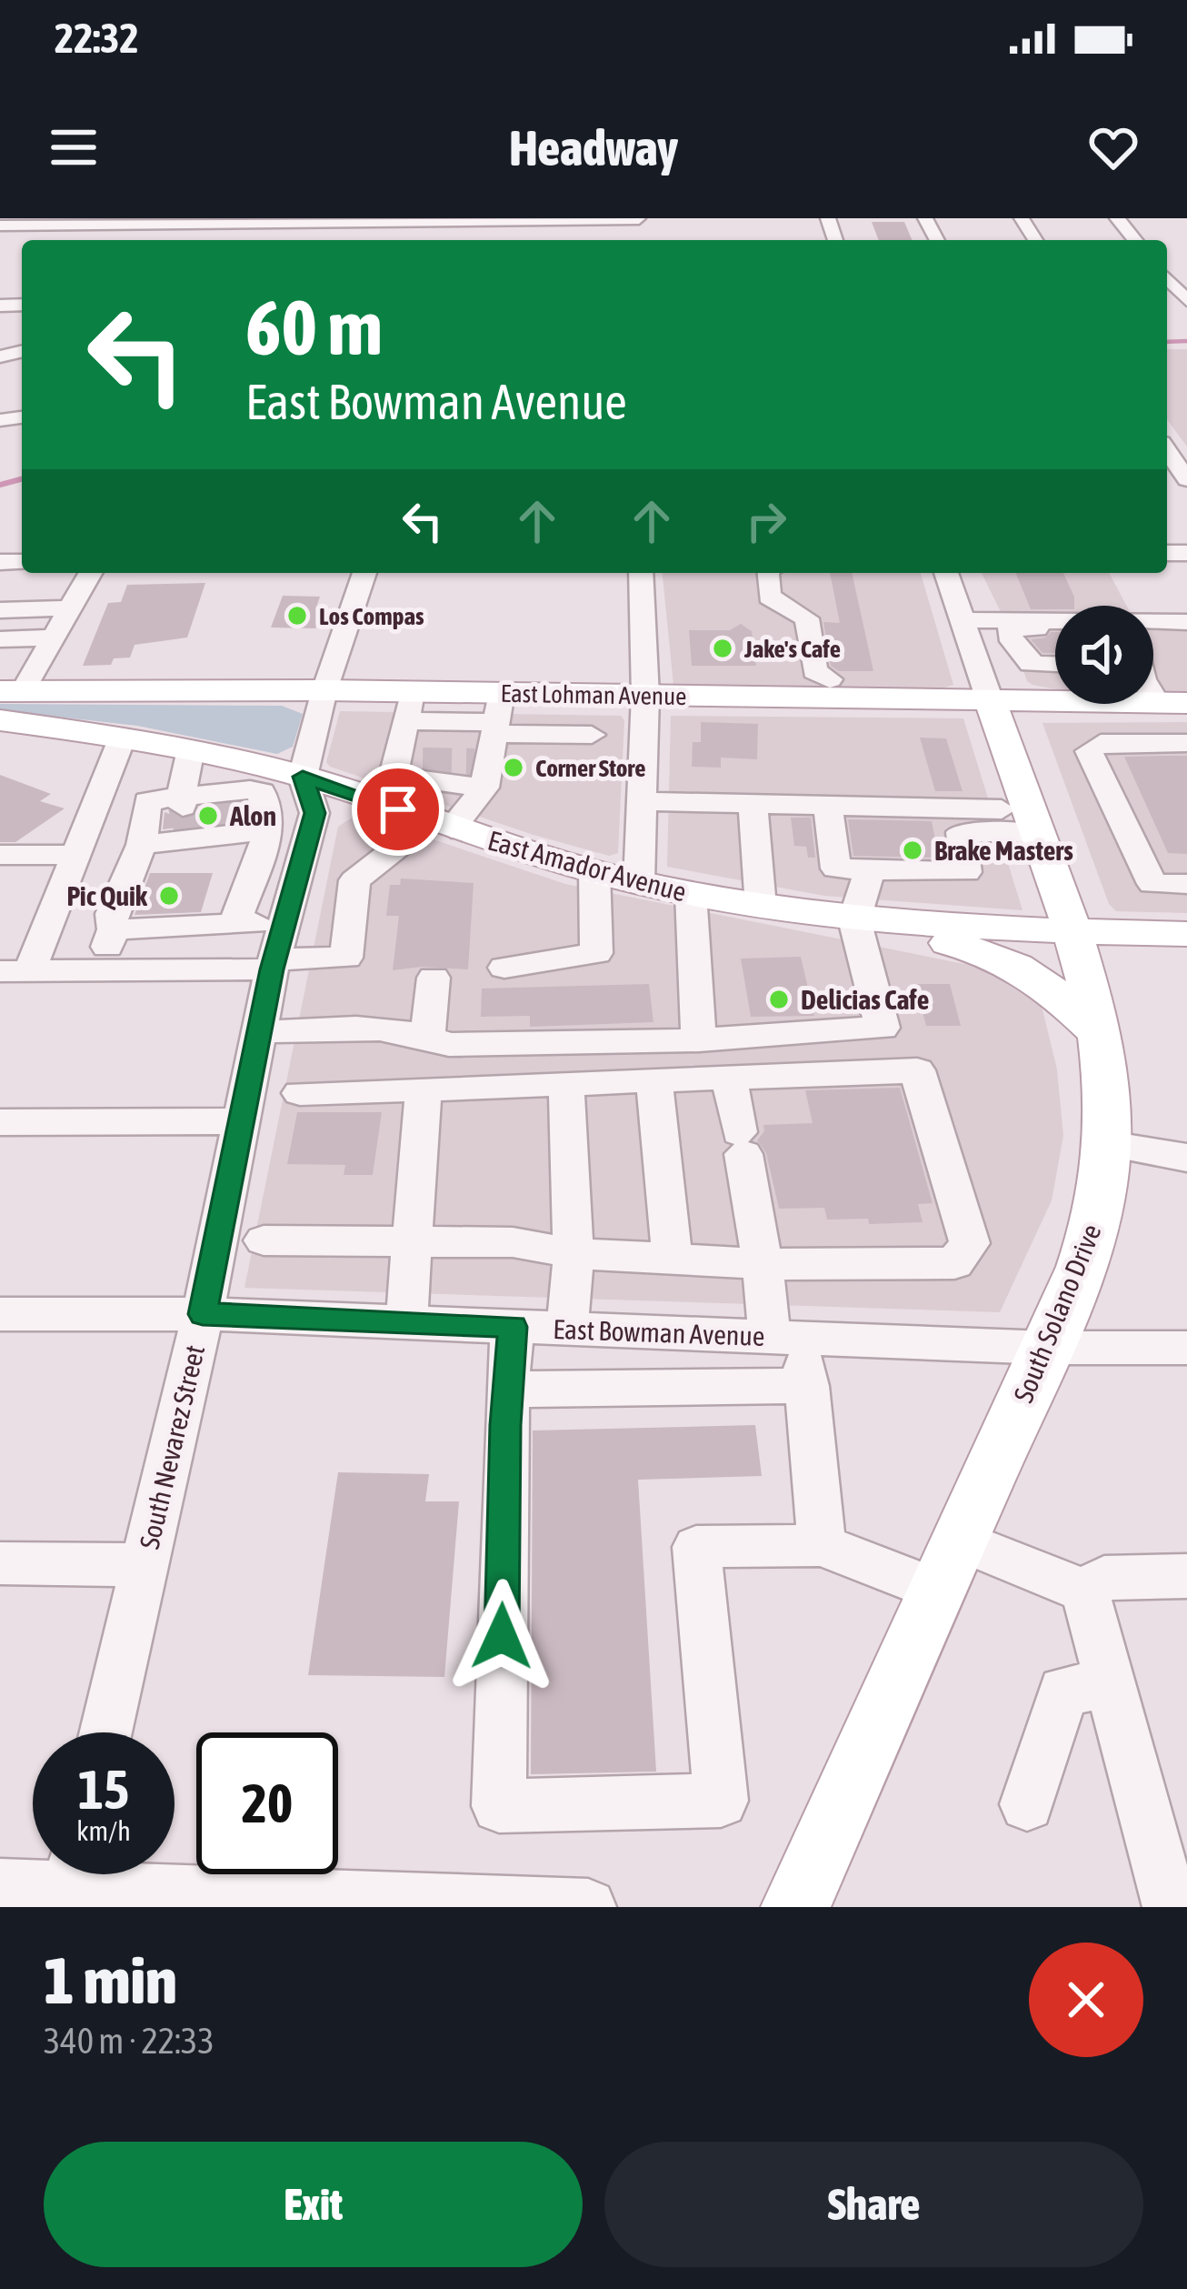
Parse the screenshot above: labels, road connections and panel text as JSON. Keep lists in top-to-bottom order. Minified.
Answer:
{"streets":{"main road":["East Lohman Avenue","East Amador Avenue","South Solano Drive"],"street":["East Bowman Avenue","South Nevarez Street"]},"crossings":[["East Lohman Avenue","East Amador Avenue"],["East Lohman Avenue","South Solano Drive"],["East Lohman Avenue","South Nevarez Street"],["East Amador Avenue","South Solano Drive"],["East Amador Avenue","South Nevarez Street"],["South Solano Drive","East Bowman Avenue"],["East Bowman Avenue","South Nevarez Street"]],"places":["Los Compas","Jake's Cafe","Corner Store","Alon","Brake Masters","Pic Quik","Delicias Cafe"],"page":{"status":"22:32","header":"Headway","turn":["60 m","East Bowman Avenue"],"speed":"15 km/h","limit":"20","heading":["1 min","340 m · 22:33"],"buttons":["Exit","Share"]}}
